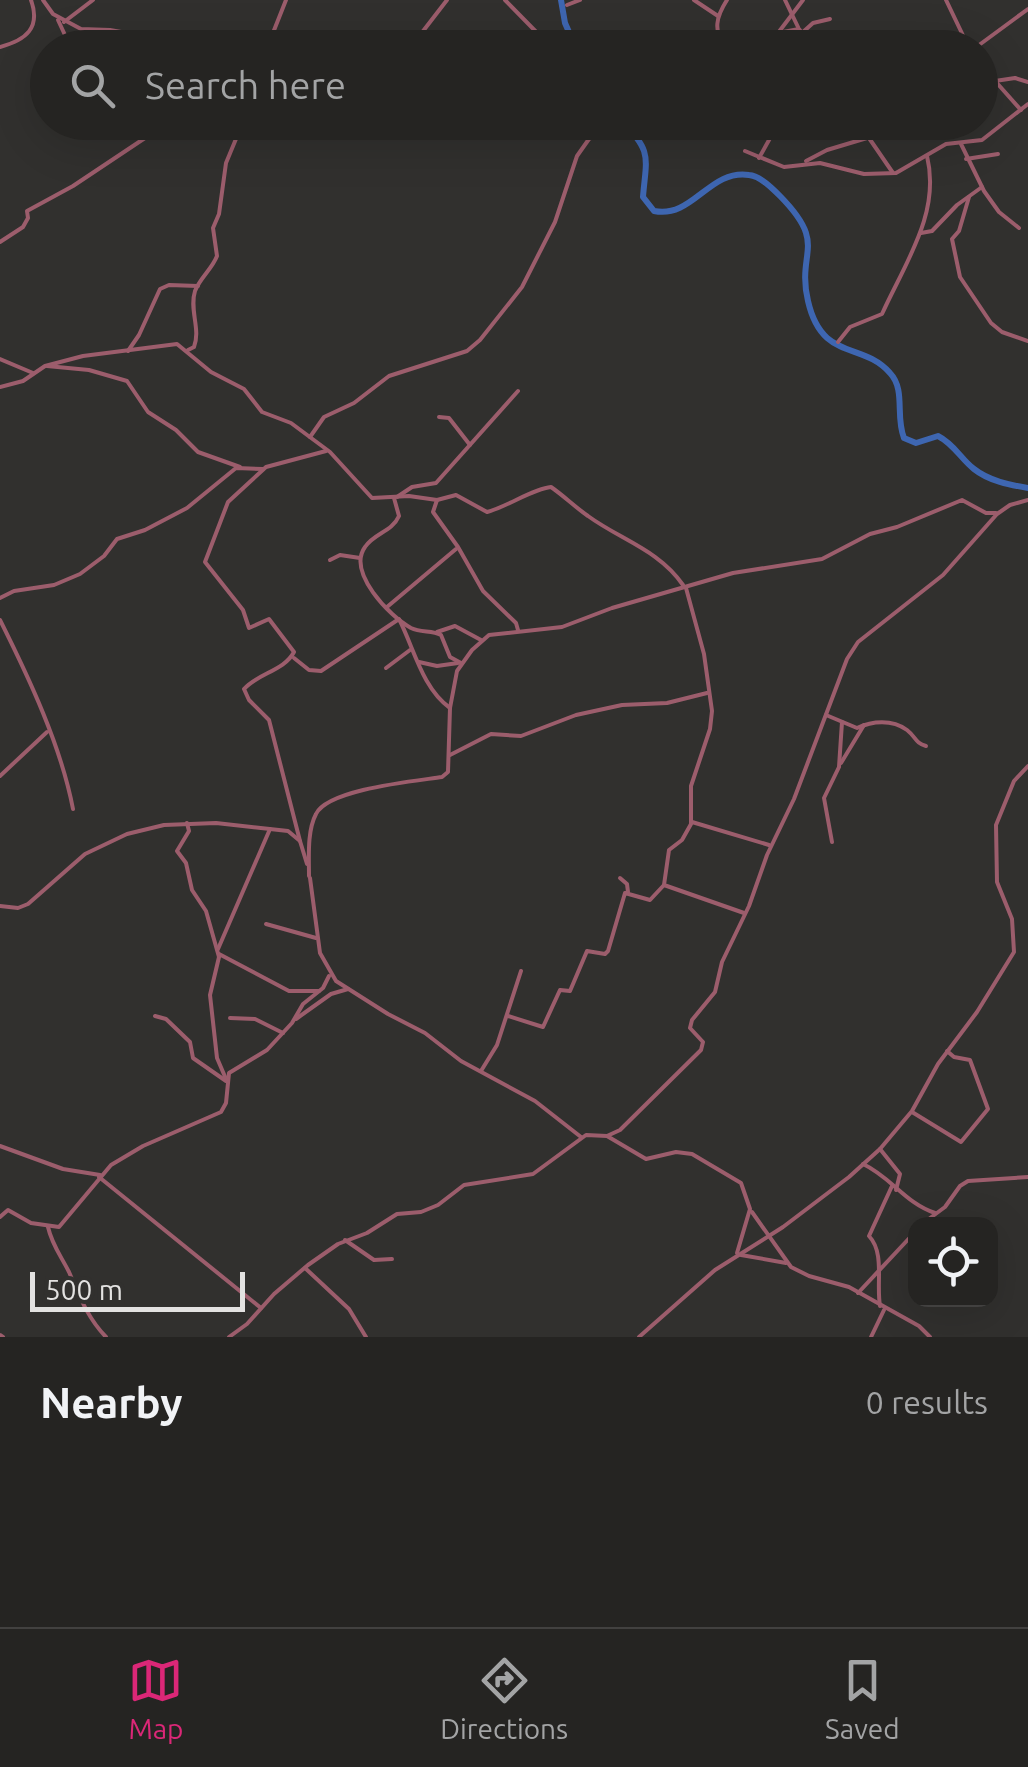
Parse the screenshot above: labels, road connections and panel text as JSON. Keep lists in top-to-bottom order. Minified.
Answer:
{"scale_bar":"500 m","page":{"search":"Search here","scale":"500 m","heading":["Nearby","0 results"],"nav":["Map","Directions","Saved"]}}
